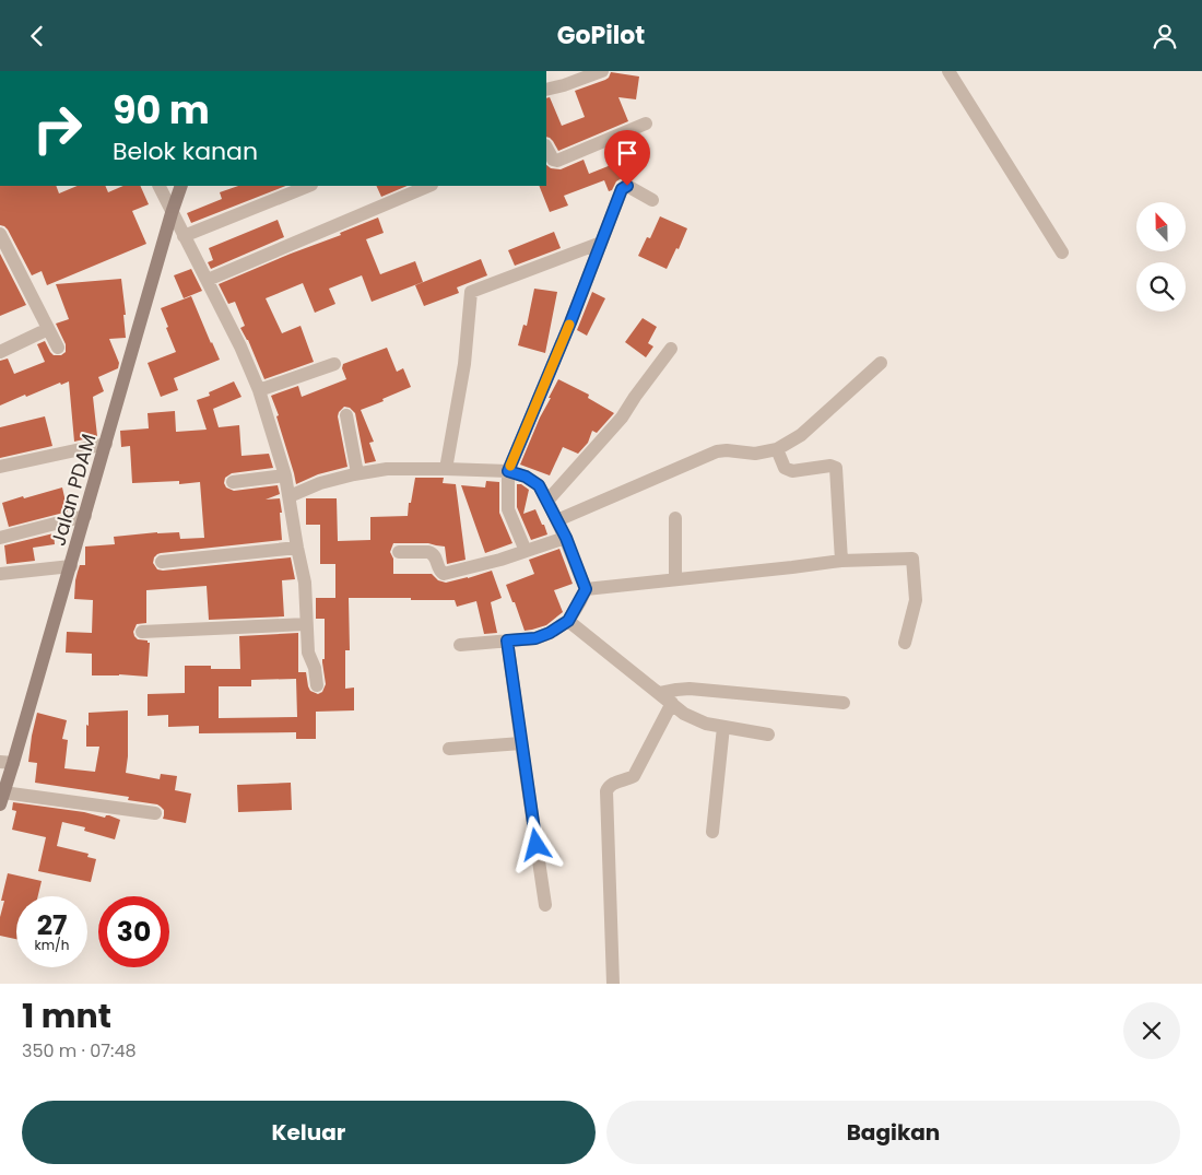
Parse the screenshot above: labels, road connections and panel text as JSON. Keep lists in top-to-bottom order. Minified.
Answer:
{"streets":{"street":["Jalan PDAM"]},"north":"top","page":{"header":"GoPilot","turn":["90 m","Belok kanan"],"speed":"27 km/h","limit":"30","heading":["1 mnt","350 m · 07:48"],"buttons":["Keluar","Bagikan"]}}
